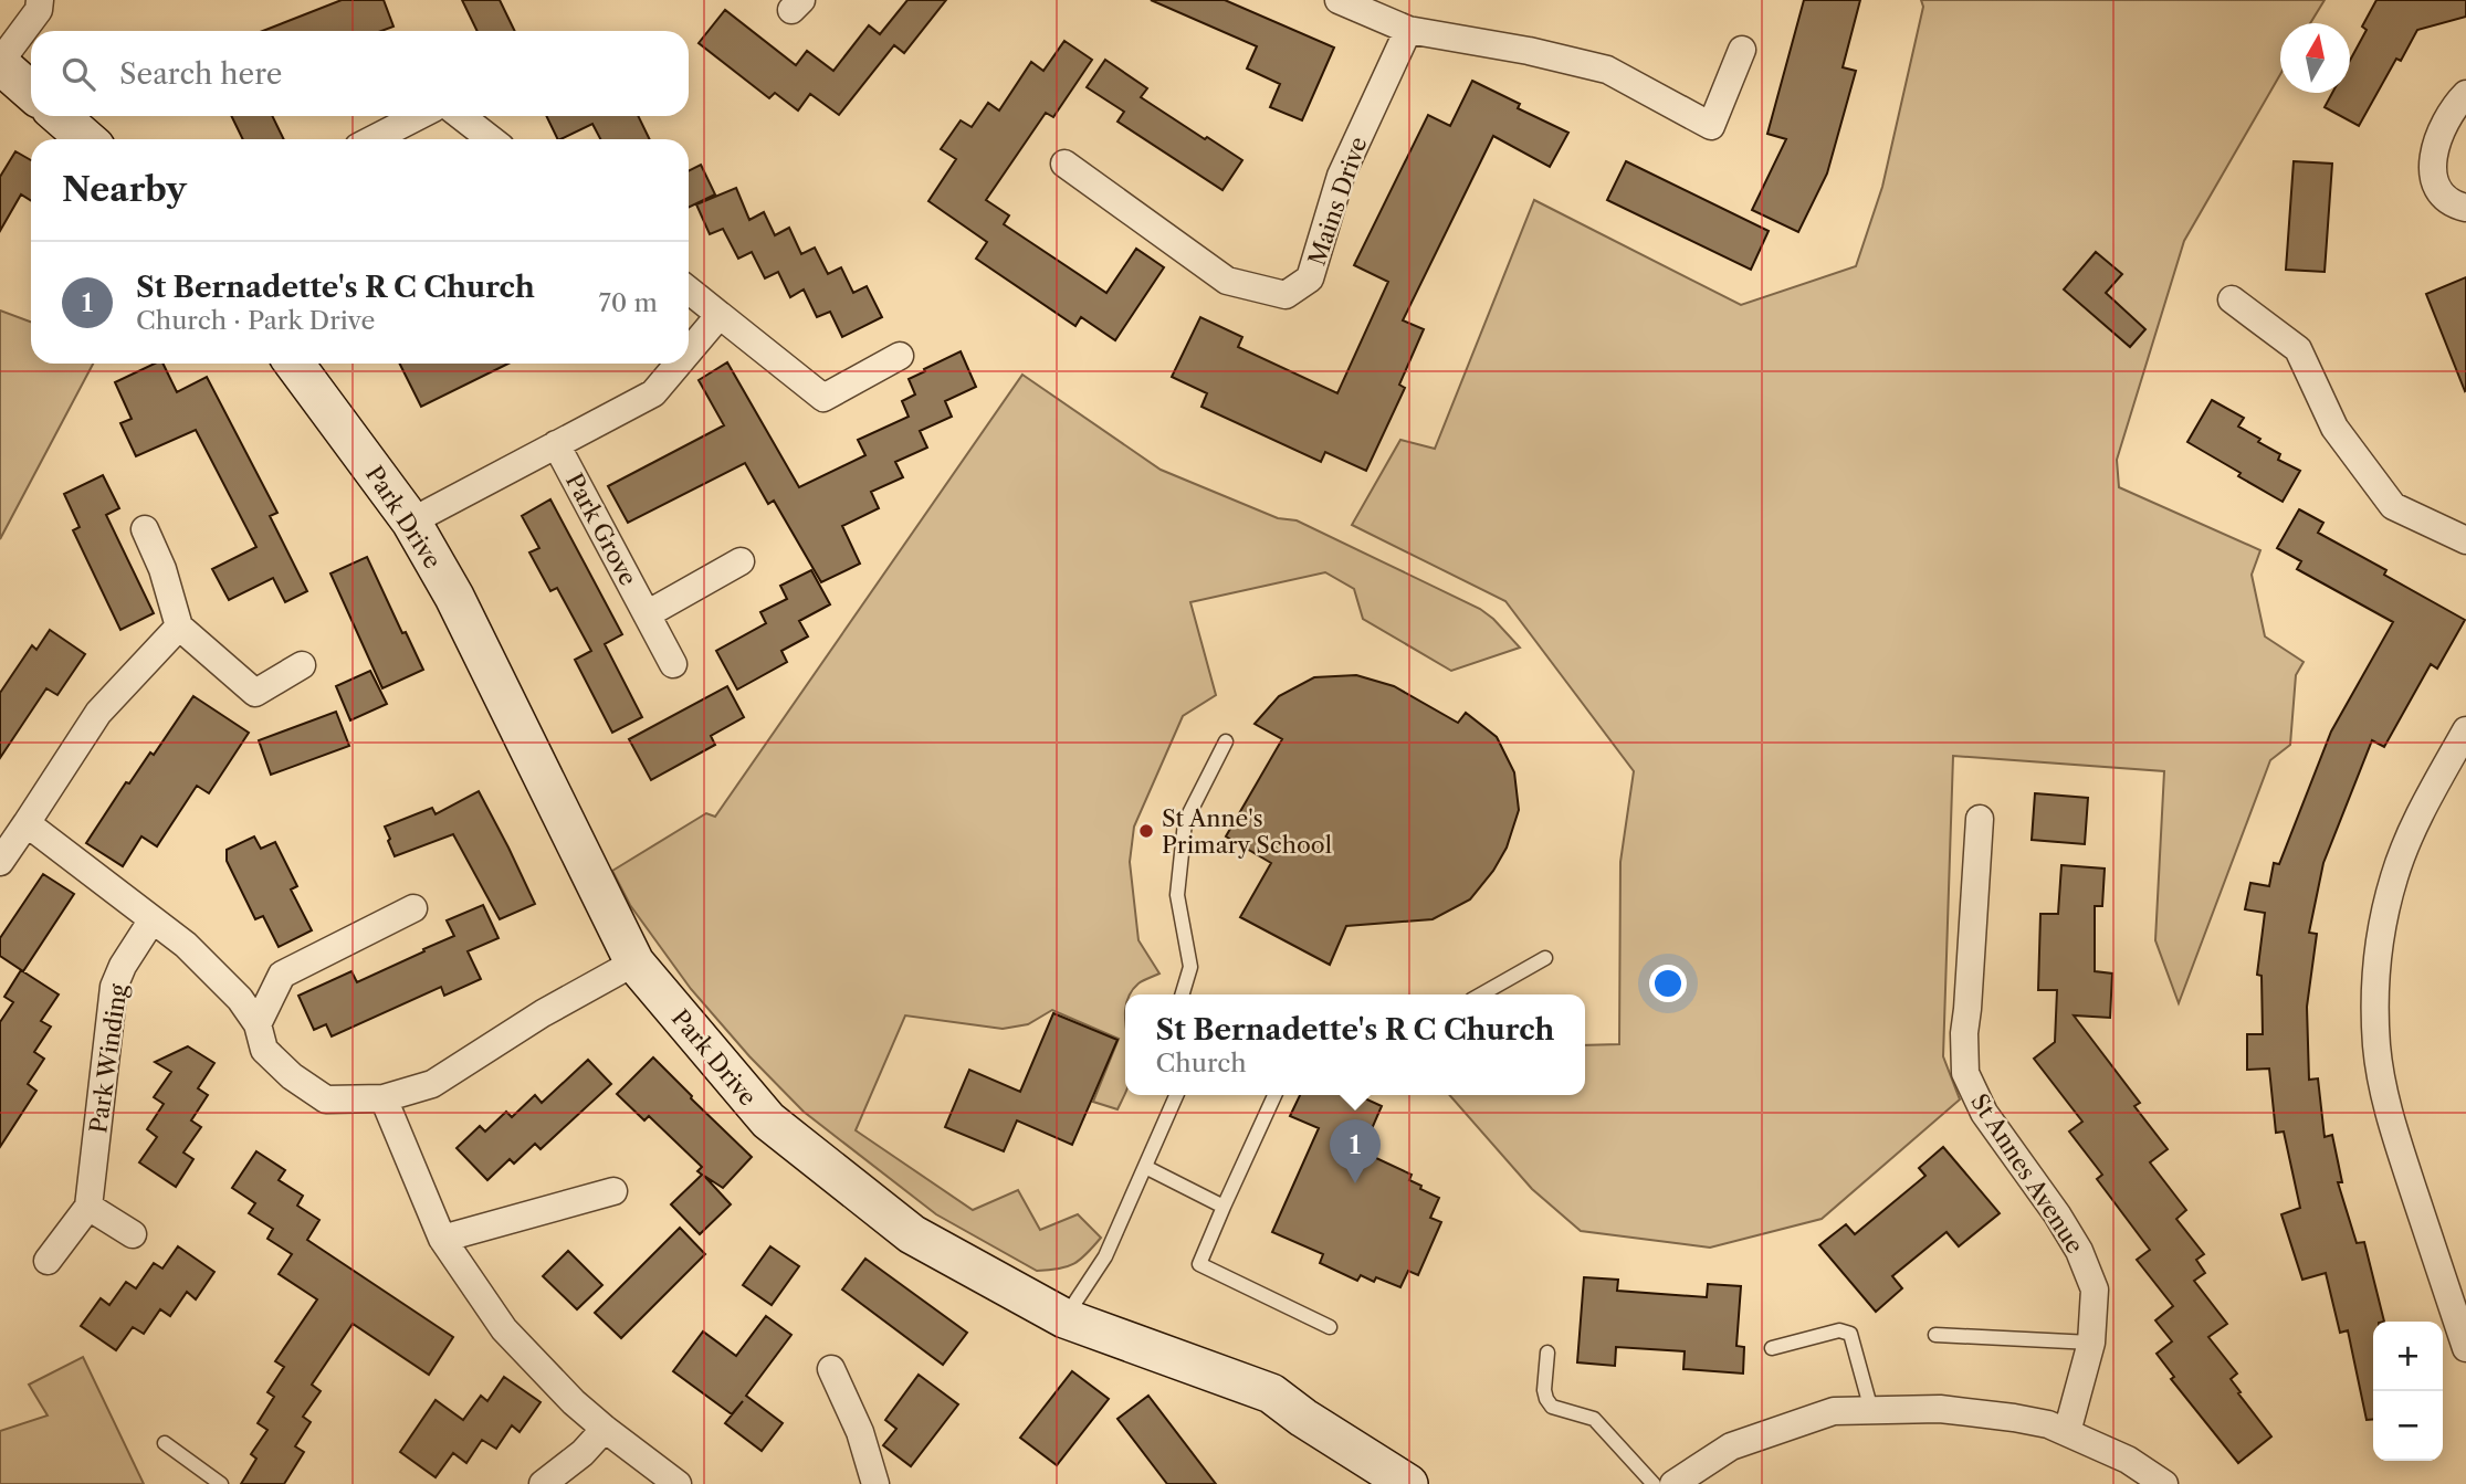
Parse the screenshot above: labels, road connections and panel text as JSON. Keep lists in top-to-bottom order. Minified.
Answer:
{"streets":{"street":["Mains Drive","Park Drive","Park Grove","Park Winding","St Annes Avenue"]},"crossings":[["Park Drive","Park Grove"]],"places":["St Anne's Primary School"],"north":"top","page":{"search":"Search here","heading":"Nearby","list":[{"mark":"1","name":"St Bernadette's R C Church","note":"Church · Park Drive","value":"70 m"}],"popup":["St Bernadette's R C Church","Church"],"pins":"1","map_buttons":["+","−"]}}
